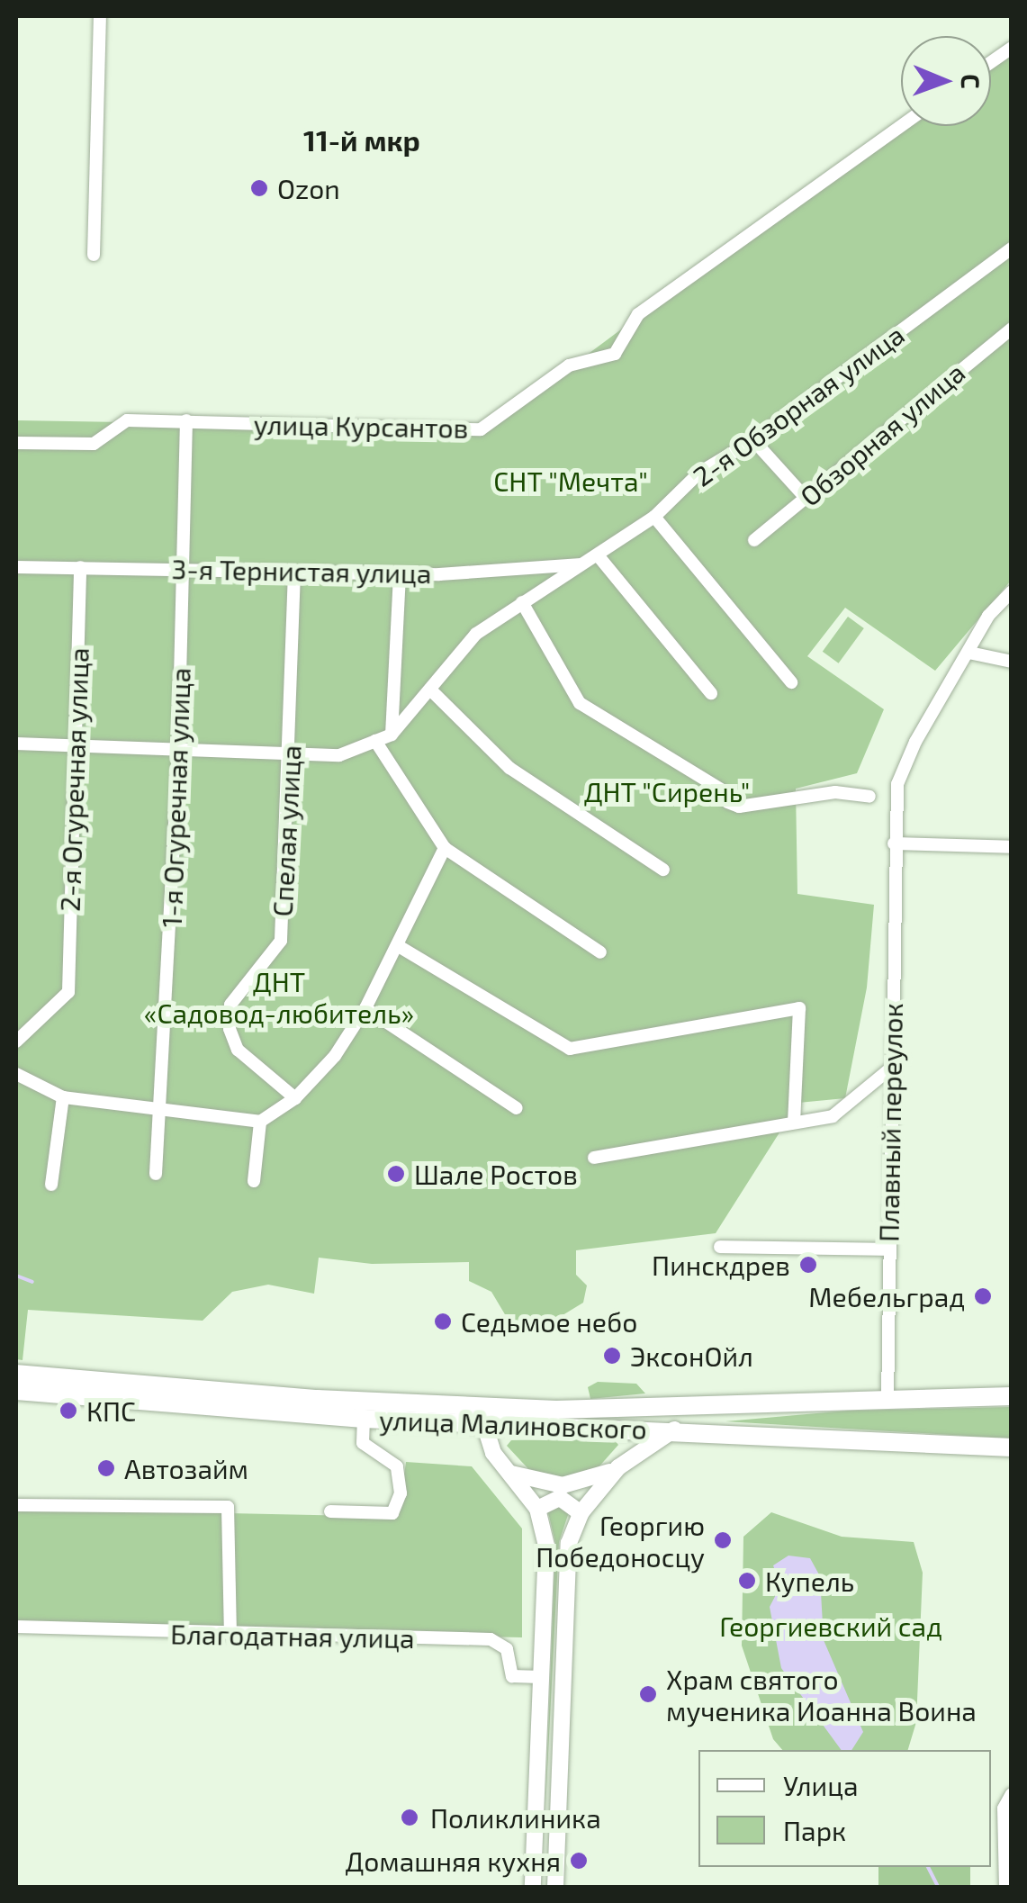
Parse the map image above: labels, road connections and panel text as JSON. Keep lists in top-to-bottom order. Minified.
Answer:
{"streets":{"highway":["улица Малиновского"],"street":["2-я Обзорная улица","улица Курсантов","Обзорная улица","3-я Тернистая улица","2-я Огуречная улица","1-я Огуречная улица","Спелая улица","Плавный переулок","Благодатная улица"]},"crossings":[["2-я Обзорная улица","3-я Тернистая улица"],["улица Курсантов","1-я Огуречная улица"],["3-я Тернистая улица","2-я Огуречная улица"],["3-я Тернистая улица","1-я Огуречная улица"],["3-я Тернистая улица","Спелая улица"],["Плавный переулок","улица Малиновского"]],"districts":["11-й мкр"],"parks":["СНТ \"Мечта\"","ДНТ \"Сирень\"","ДНТ «Садовод-любитель»","Георгиевский сад"],"places":["Ozon","Шале Ростов","Пинскдрев","Мебельград","Седьмое небо","ЭксонОйл","КПС","Автозайм","Георгию Победоносцу","Купель","Храм святого мученика Иоанна Воина","Поликлиника","Домашняя кухня"],"legend":["Улица","Парк"],"north":"right"}
